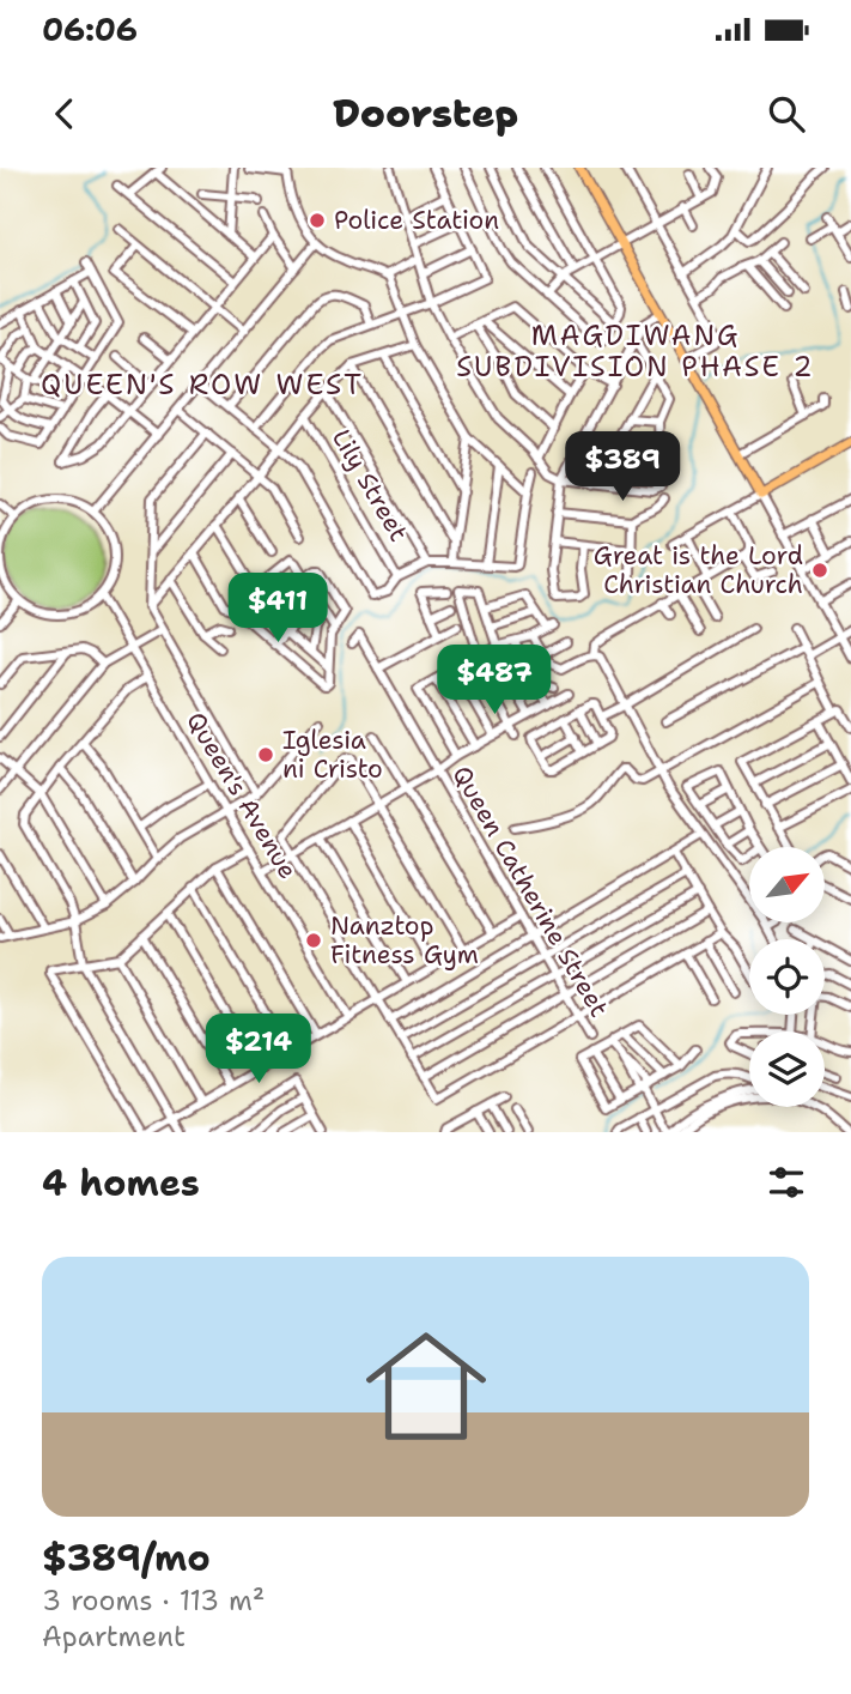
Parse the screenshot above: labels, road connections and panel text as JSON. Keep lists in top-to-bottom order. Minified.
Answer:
{"streets":{"street":["Lily Street","Queen's Avenue","Queen Catherine Street"]},"districts":["MAGDIWANG SUBDIVISION PHASE 2","QUEEN'S ROW WEST"],"places":["Police Station","Great is the Lord Christian Church","Iglesia ni Cristo","Nanztop Fitness Gym"],"north":"top right","page":{"status":"06:06","header":"Doorstep","price":["$389","$411","$487","$214"],"heading":"4 homes","list":[{"name":"$389/mo","note":"3 rooms · 113 m² · Apartment"}]}}
